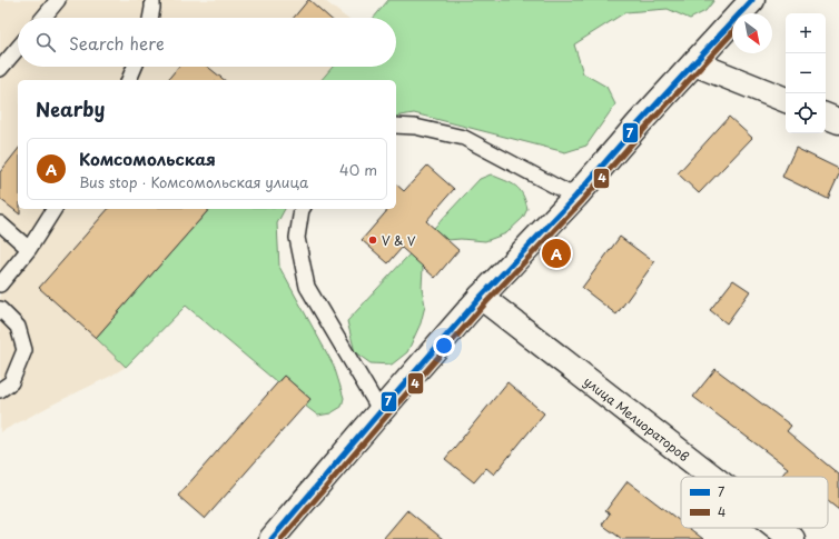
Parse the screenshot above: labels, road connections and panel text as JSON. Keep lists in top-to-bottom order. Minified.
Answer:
{"streets":{"main road":["улица Мелиораторов"]},"places":["V & V"],"lines":["transit line 7","transit line 4"],"legend":["7","4"],"north":"bottom right","page":{"map_buttons":["+","−"],"search":"Search here","heading":"Nearby","list":[{"mark":"A","name":"Комсомольская","note":"Bus stop · Комсомольская улица","value":"40 m"}],"pins":"A"}}
